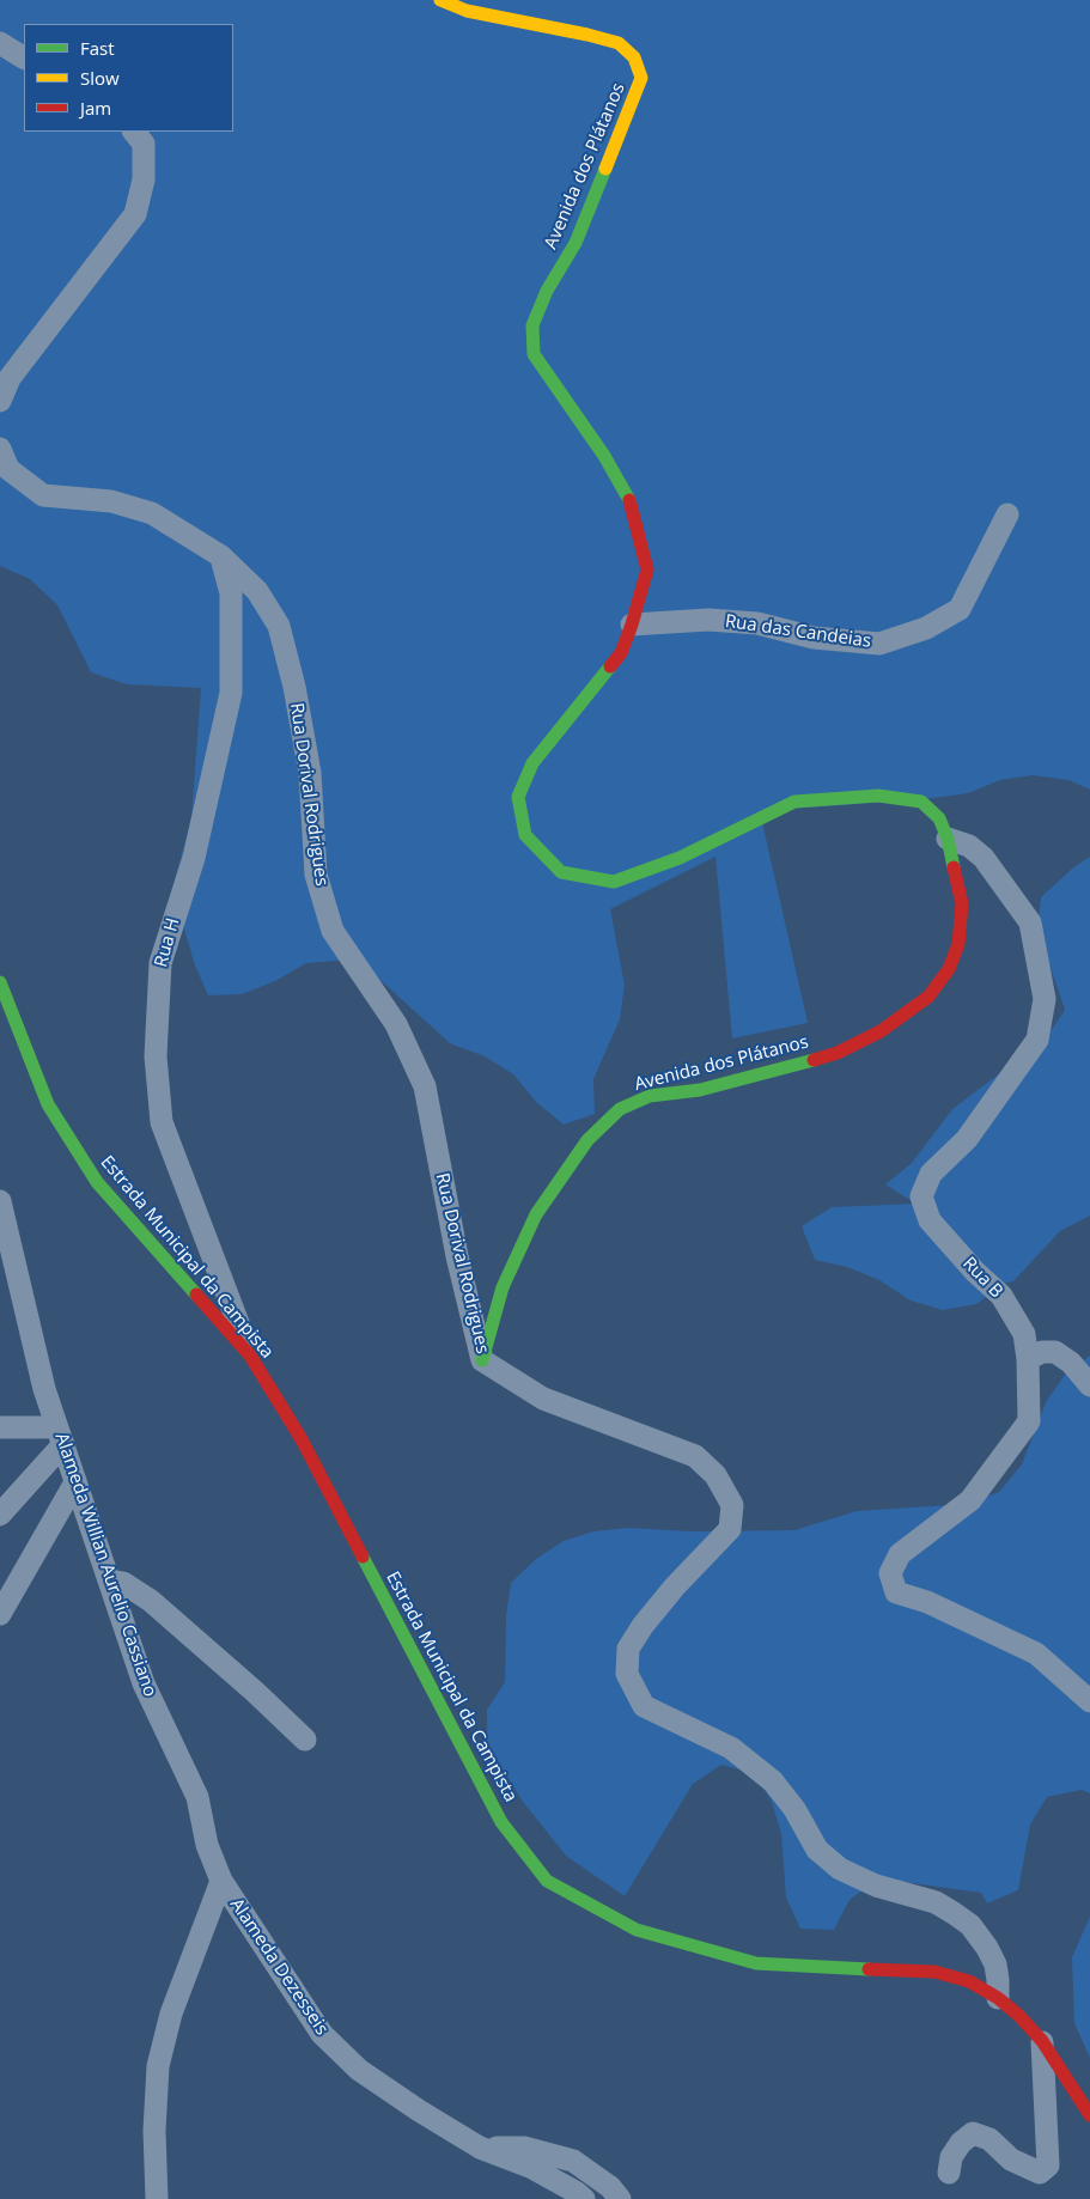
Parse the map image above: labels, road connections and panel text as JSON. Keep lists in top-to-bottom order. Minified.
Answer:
{"streets":{"street":["Avenida dos Plátanos","Rua das Candeias","Rua Dorival Rodrigues","Rua H","Estrada Municipal da Campista","Rua B","Alameda Willian Aurelio Cassiano","Alameda Dezesseis"]},"crossings":[["Avenida dos Plátanos","Rua das Candeias"],["Avenida dos Plátanos","Rua Dorival Rodrigues"],["Avenida dos Plátanos","Rua B"],["Rua Dorival Rodrigues","Rua H"],["Rua Dorival Rodrigues","Estrada Municipal da Campista"],["Rua H","Estrada Municipal da Campista"],["Alameda Willian Aurelio Cassiano","Alameda Dezesseis"]],"legend":["Fast","Slow","Jam"]}
